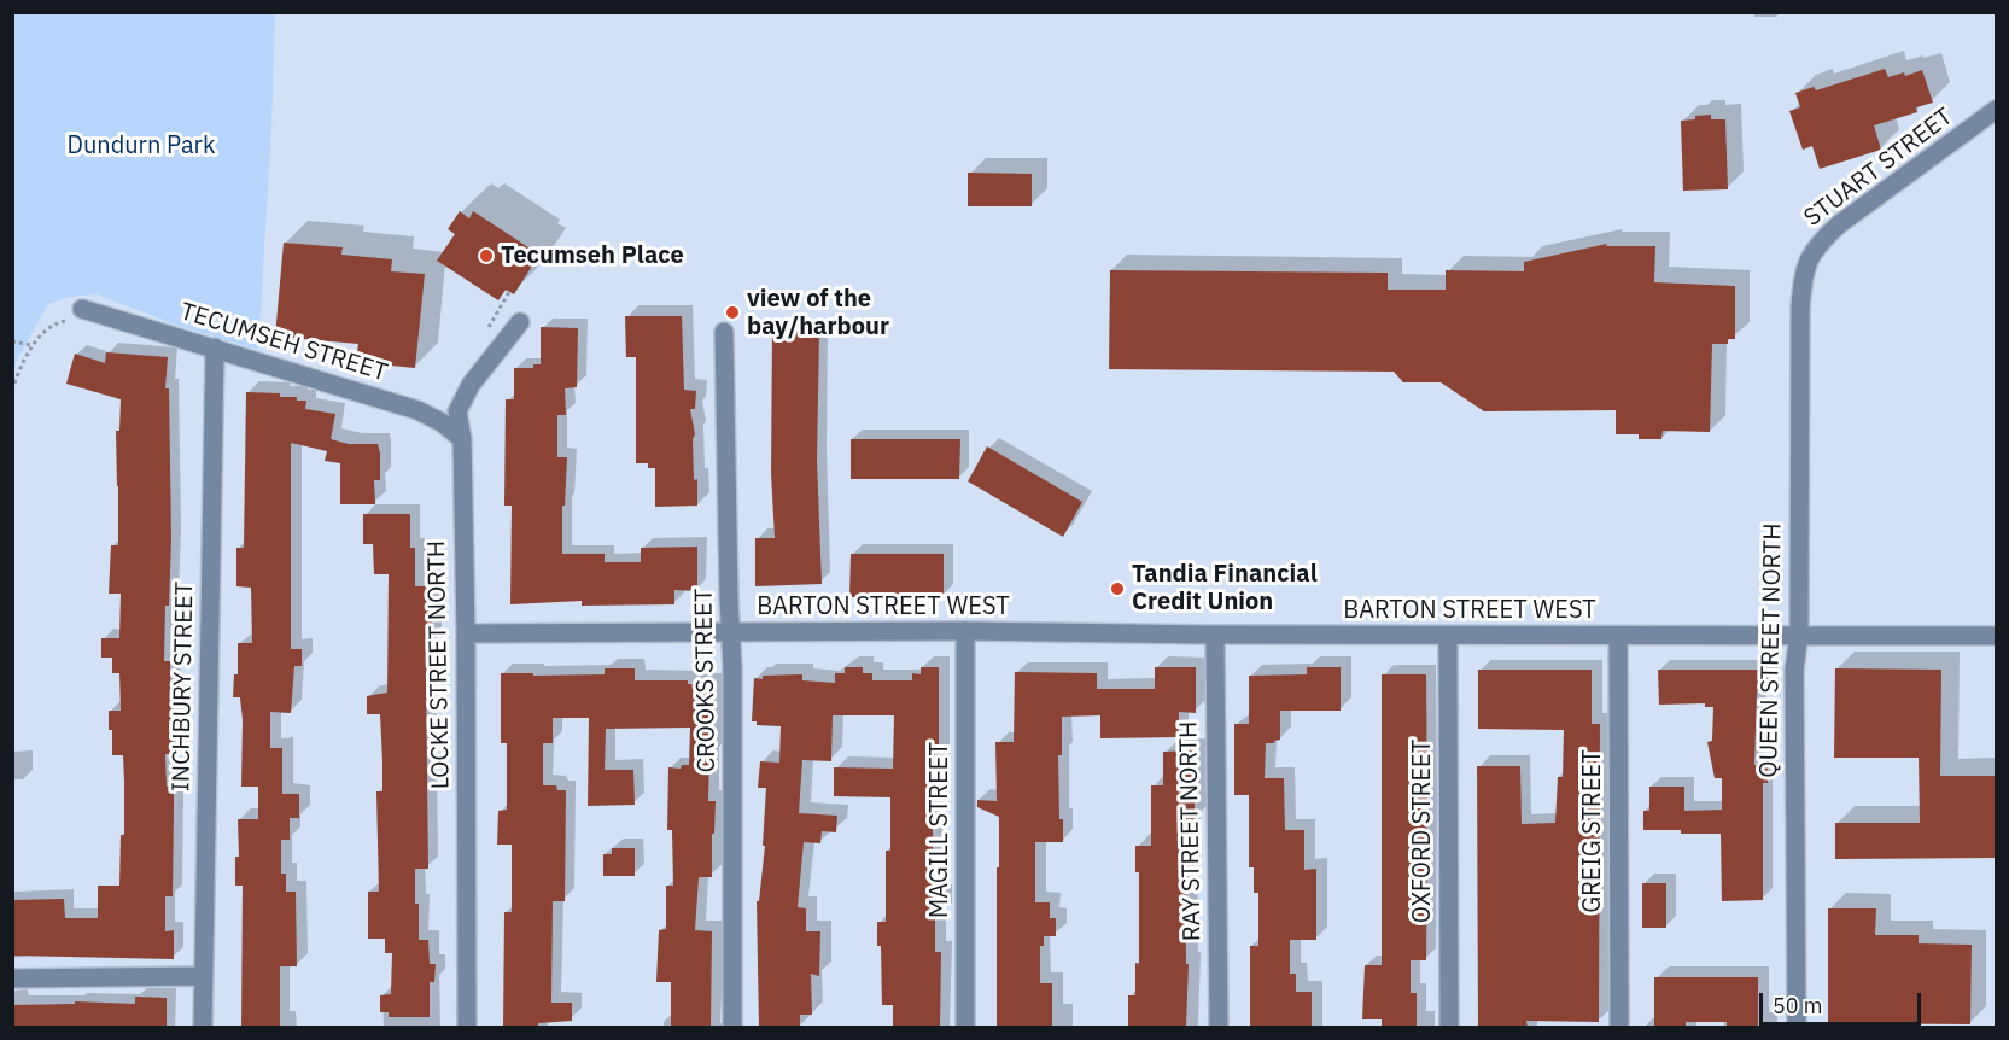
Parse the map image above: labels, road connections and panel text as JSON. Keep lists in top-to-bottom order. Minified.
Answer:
{"streets":{"street":["STUART STREET","TECUMSEH STREET","BARTON STREET WEST","QUEEN STREET NORTH","LOCKE STREET NORTH","CROOKS STREET","INCHBURY STREET","MAGILL STREET","RAY STREET NORTH","OXFORD STREET","GREIG STREET"]},"crossings":[["STUART STREET","QUEEN STREET NORTH"],["TECUMSEH STREET","LOCKE STREET NORTH"],["TECUMSEH STREET","INCHBURY STREET"],["BARTON STREET WEST","QUEEN STREET NORTH"],["BARTON STREET WEST","LOCKE STREET NORTH"],["BARTON STREET WEST","CROOKS STREET"],["BARTON STREET WEST","MAGILL STREET"],["BARTON STREET WEST","RAY STREET NORTH"],["BARTON STREET WEST","OXFORD STREET"],["BARTON STREET WEST","GREIG STREET"]],"parks":["Dundurn Park"],"places":["Tecumseh Place","view of the bay/harbour","Tandia Financial Credit Union"],"scale_bar":"50 m"}
